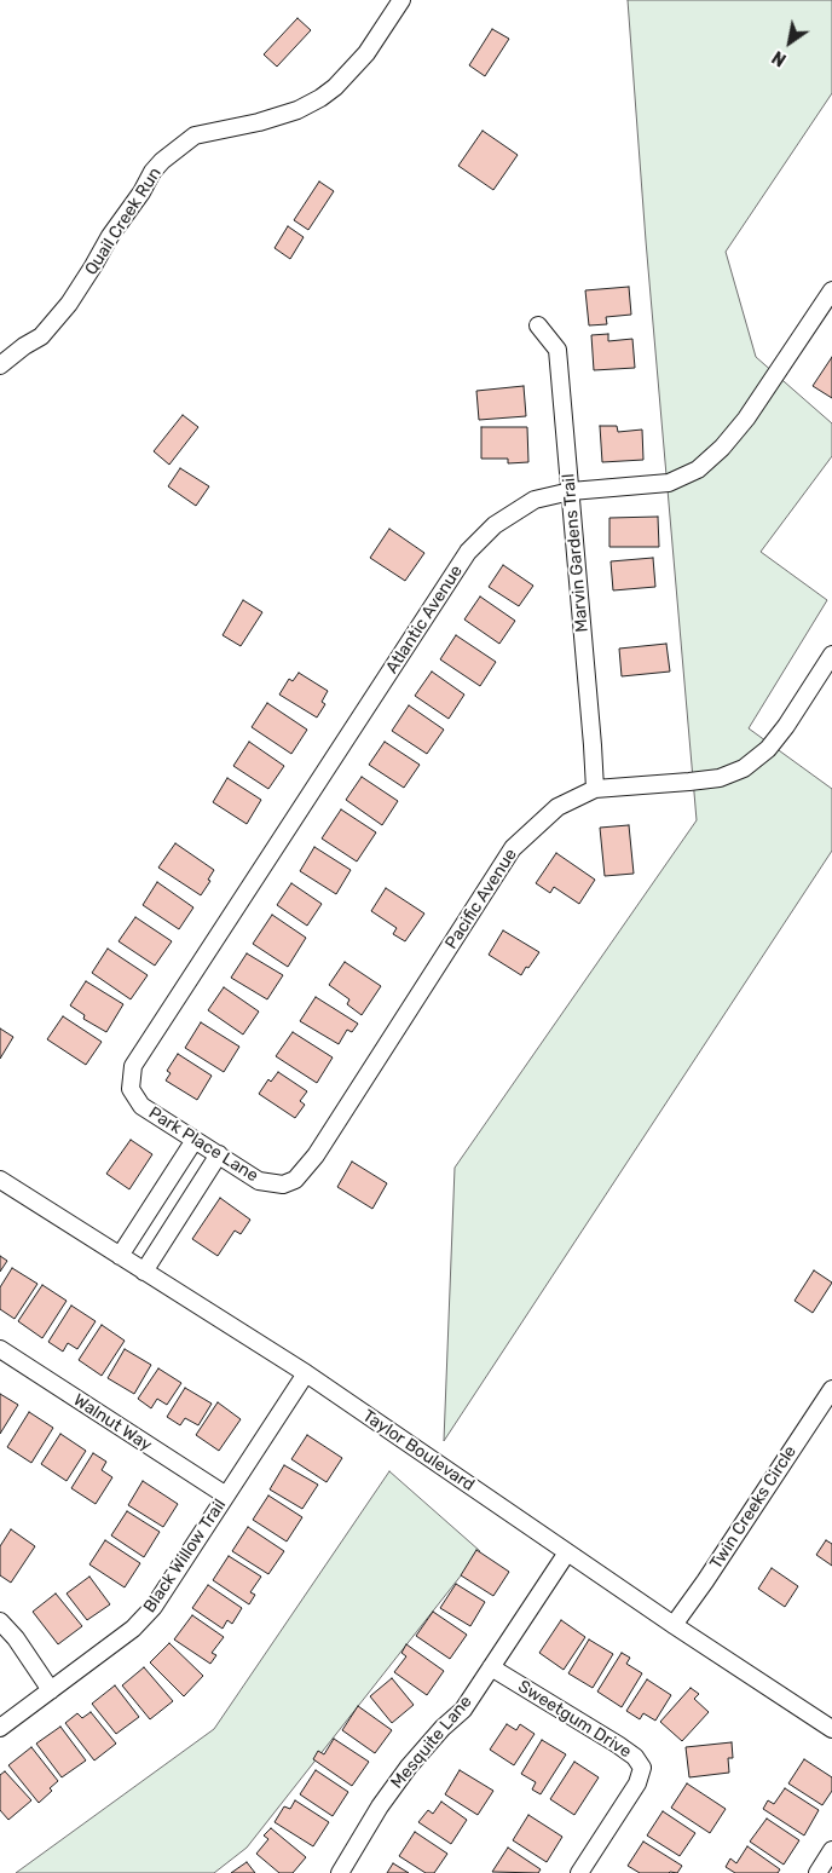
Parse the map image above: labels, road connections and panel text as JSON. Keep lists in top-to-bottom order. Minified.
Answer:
{"streets":{"street":["Quail Creek Run","Marvin Gardens Trail","Atlantic Avenue","Pacific Avenue","Park Place Lane","Walnut Way","Taylor Boulevard","Twin Creeks Circle","Black Willow Trail","Sweetgum Drive","Mesquite Lane"]},"crossings":[["Marvin Gardens Trail","Atlantic Avenue"],["Marvin Gardens Trail","Pacific Avenue"],["Atlantic Avenue","Park Place Lane"],["Pacific Avenue","Park Place Lane"],["Walnut Way","Black Willow Trail"],["Taylor Boulevard","Twin Creeks Circle"],["Taylor Boulevard","Black Willow Trail"],["Taylor Boulevard","Mesquite Lane"],["Sweetgum Drive","Mesquite Lane"]],"north":"bottom left"}
